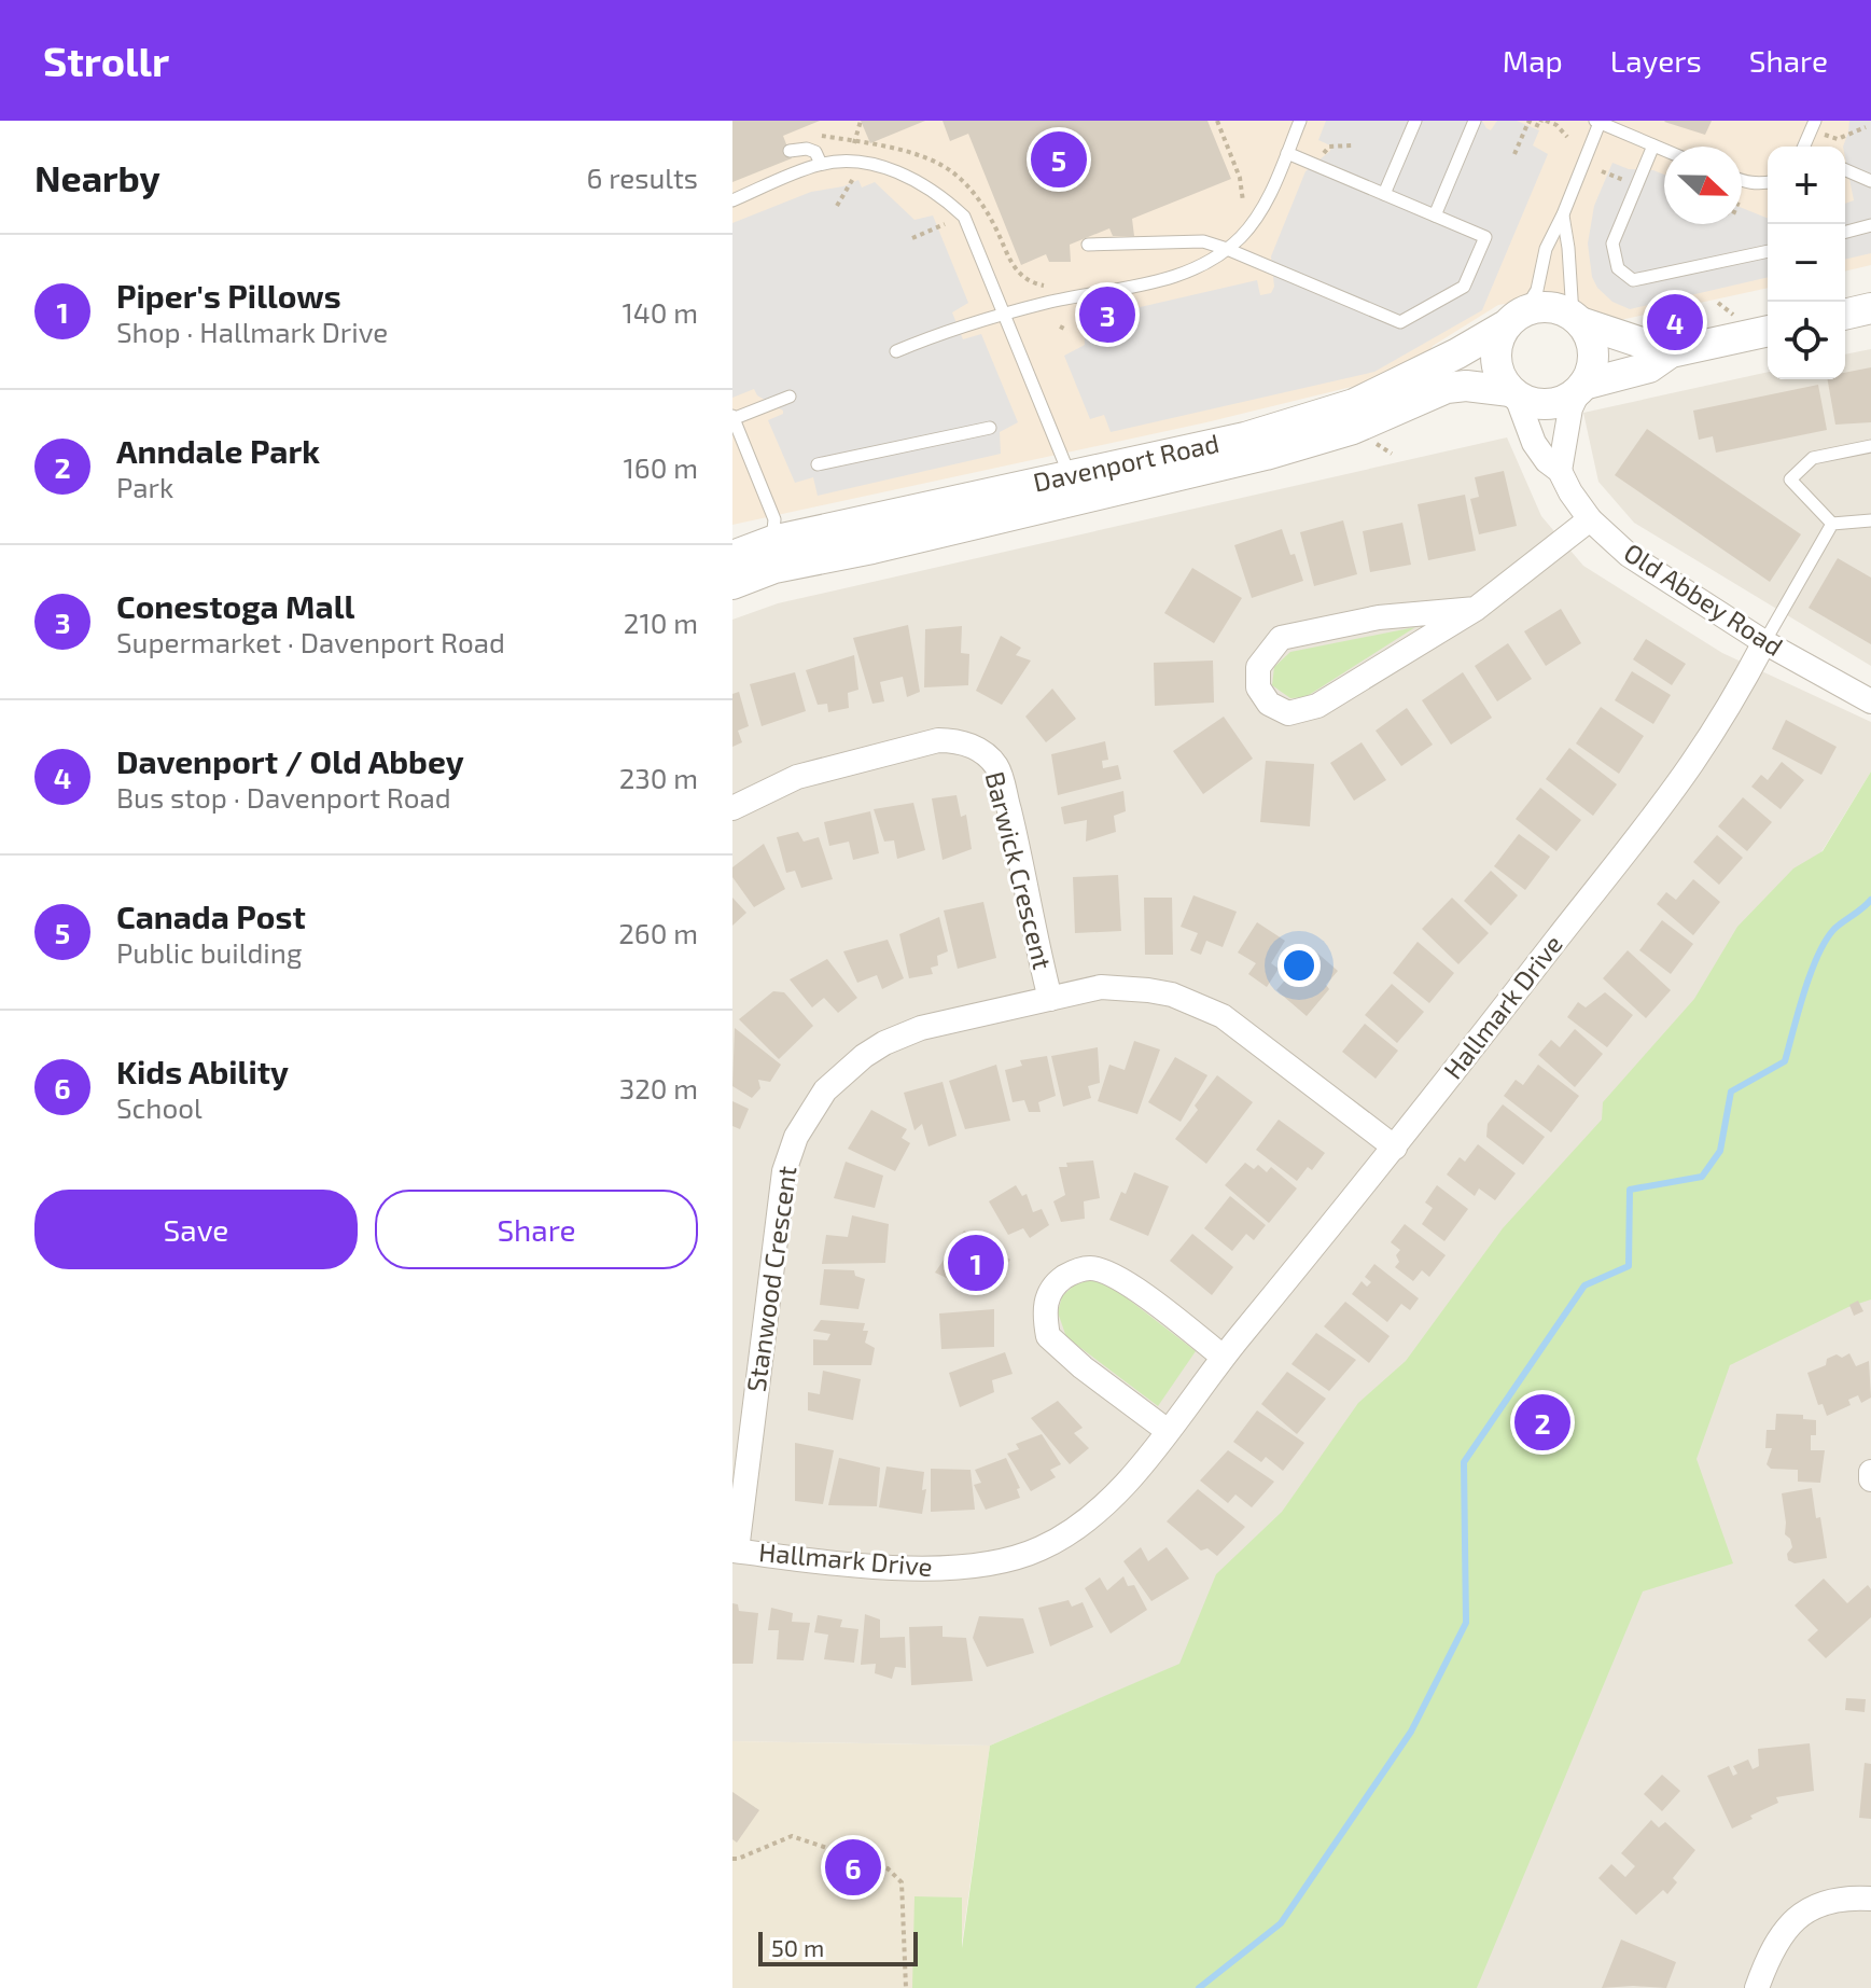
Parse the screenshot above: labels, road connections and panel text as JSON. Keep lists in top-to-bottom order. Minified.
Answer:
{"streets":{"street":["Davenport Road","Old Abbey Road","Barwick Crescent","Hallmark Drive","Stanwood Crescent"]},"crossings":[["Davenport Road","Old Abbey Road"],["Old Abbey Road","Hallmark Drive"],["Barwick Crescent","Stanwood Crescent"],["Hallmark Drive","Stanwood Crescent"]],"scale_bar":"50 m","north":"right","page":{"header":"Strollr","nav":["Map","Layers","Share"],"heading":["Nearby","6 results"],"pins":["5","3","4","1","2","6"],"map_buttons":["+","−"],"list":[{"mark":"1","name":"Piper's Pillows","note":"Shop · Hallmark Drive","value":"140 m"},{"mark":"2","name":"Anndale Park","note":"Park","value":"160 m"},{"mark":"3","name":"Conestoga Mall","note":"Supermarket · Davenport Road","value":"210 m"},{"mark":"4","name":"Davenport / Old Abbey","note":"Bus stop · Davenport Road","value":"230 m"},{"mark":"5","name":"Canada Post","note":"Public building","value":"260 m"},{"mark":"6","name":"Kids Ability","note":"School","value":"320 m"}],"buttons":["Save","Share"],"scale":"50 m"}}
